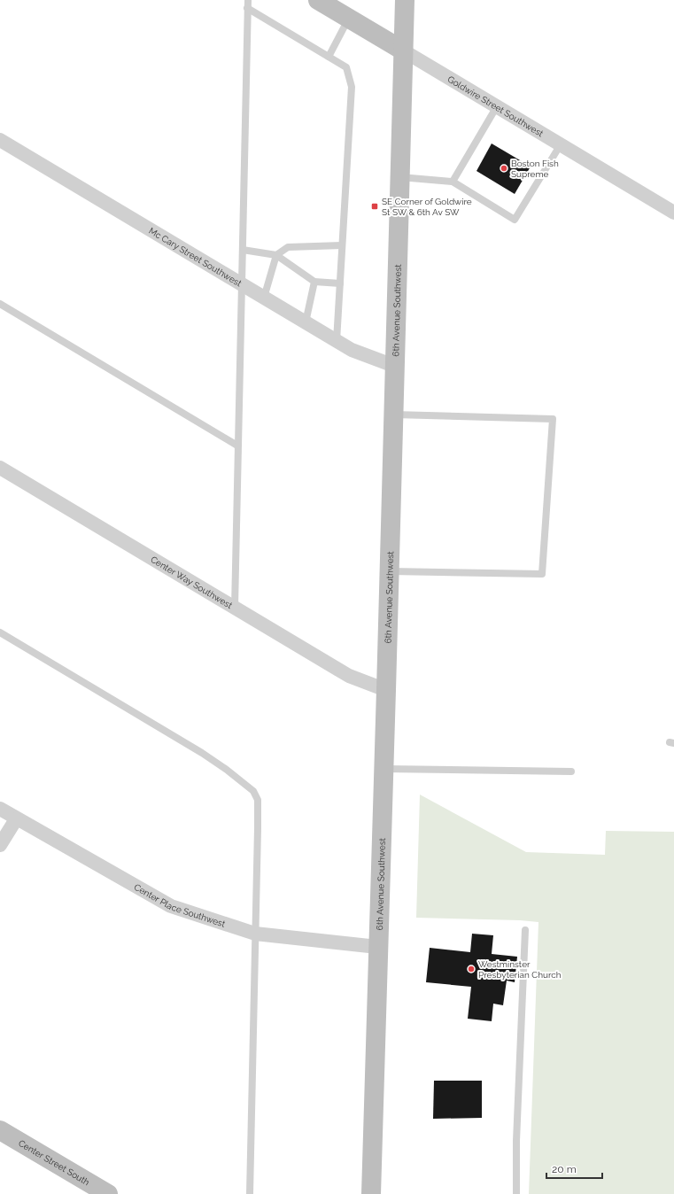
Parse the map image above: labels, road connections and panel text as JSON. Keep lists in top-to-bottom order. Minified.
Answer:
{"streets":{"main road":["Goldwire Street Southwest","6th Avenue Southwest","Center Street South"],"street":["Mc Cary Street Southwest","Center Way Southwest","Center Place Southwest"]},"crossings":[["Goldwire Street Southwest","6th Avenue Southwest"],["Mc Cary Street Southwest","6th Avenue Southwest"],["6th Avenue Southwest","Center Way Southwest"],["6th Avenue Southwest","Center Place Southwest"]],"places":{"other":["Boston Fish Supreme","Westminster Presbyterian Church"],"transit":["SE Corner of Goldwire St SW & 6th Av SW"]},"scale_bar":"20 m"}
